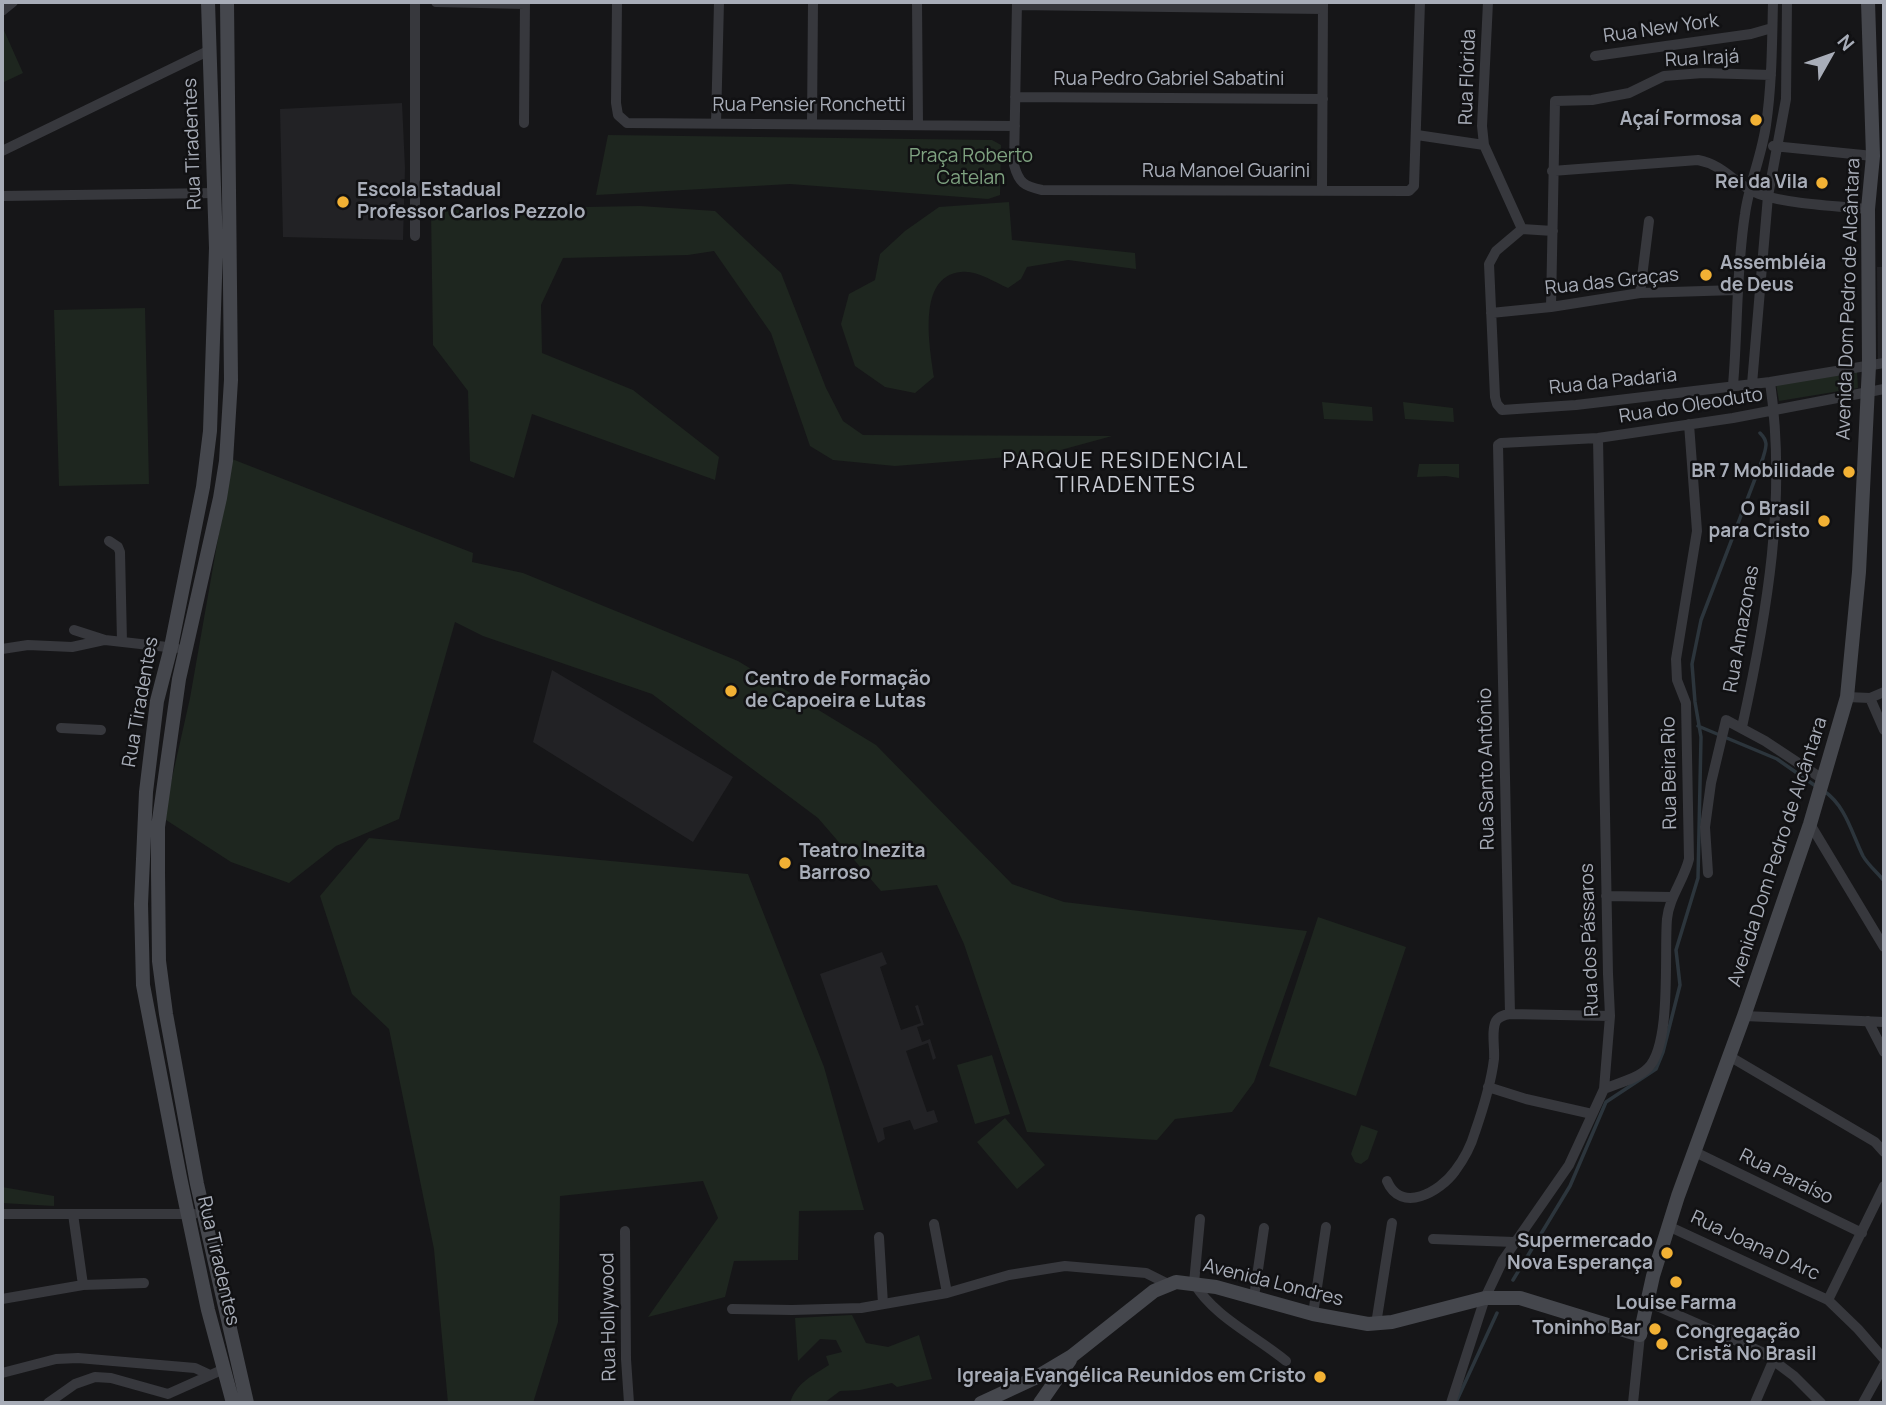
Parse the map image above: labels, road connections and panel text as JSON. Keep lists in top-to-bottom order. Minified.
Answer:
{"streets":{"street":["Rua New York","Rua Irajá","Rua Flórida","Rua Pedro Gabriel Sabatini","Rua Pensier Ronchetti","Rua Tiradentes","Rua Manoel Guarini","Rua das Graças","Avenida Dom Pedro de Alcântara","Rua da Padaria","Rua do Oleoduto","Rua Amazonas","Rua Santo Antônio","Rua Beira Rio","Rua dos Pássaros","Rua Paraíso","Rua Joana D Arc","Avenida Londres","Rua Hollywood"]},"crossings":[["Rua Pensier Ronchetti","Rua Manoel Guarini"],["Rua das Graças","Rua da Padaria"],["Avenida Dom Pedro de Alcântara","Rua do Oleoduto"],["Avenida Dom Pedro de Alcântara","Rua Paraíso"],["Avenida Dom Pedro de Alcântara","Rua Joana D Arc"],["Avenida Dom Pedro de Alcântara","Avenida Londres"],["Rua da Padaria","Rua do Oleoduto"],["Rua do Oleoduto","Rua Amazonas"],["Rua do Oleoduto","Rua Santo Antônio"],["Rua do Oleoduto","Rua Beira Rio"],["Rua do Oleoduto","Rua dos Pássaros"],["Rua Beira Rio","Rua dos Pássaros"],["Rua dos Pássaros","Avenida Londres"]],"districts":["PARQUE RESIDENCIAL TIRADENTES"],"parks":["Praça Roberto Catelan"],"places":["Açaí Formosa","Rei da Vila","Escola Estadual Professor Carlos Pezzolo","Assembléia de Deus","BR 7 Mobilidade","O Brasil para Cristo","Centro de Formação de Capoeira e Lutas","Teatro Inezita Barroso","Supermercado Nova Esperança","Louise Farma","Toninho Bar","Congregação Cristã No Brasil","Igreaja Evangélica Reunidos em Cristo"],"north":"top right"}
